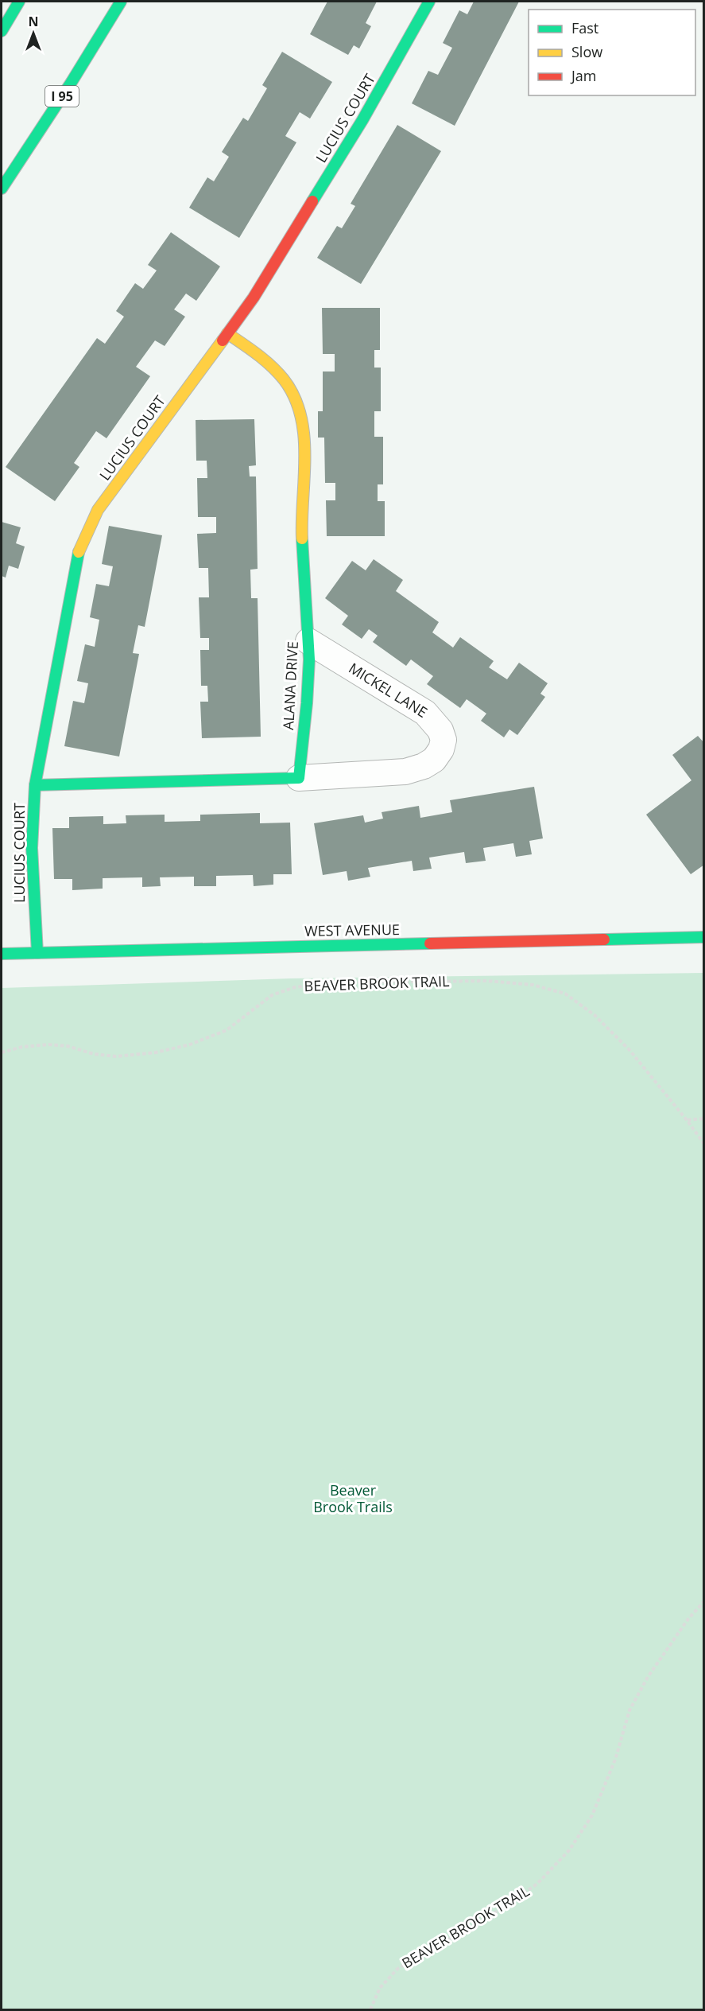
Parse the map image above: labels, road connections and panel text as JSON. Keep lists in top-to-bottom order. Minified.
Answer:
{"streets":{"main road":["I 95","LUCIUS COURT","ALANA DRIVE","WEST AVENUE"],"street":["MICKEL LANE"],"path":["BEAVER BROOK TRAIL"]},"crossings":[["LUCIUS COURT","ALANA DRIVE"],["LUCIUS COURT","WEST AVENUE"],["ALANA DRIVE","MICKEL LANE"]],"parks":["Beaver Brook Trails"],"legend":["Fast","Slow","Jam"],"north":"top"}
